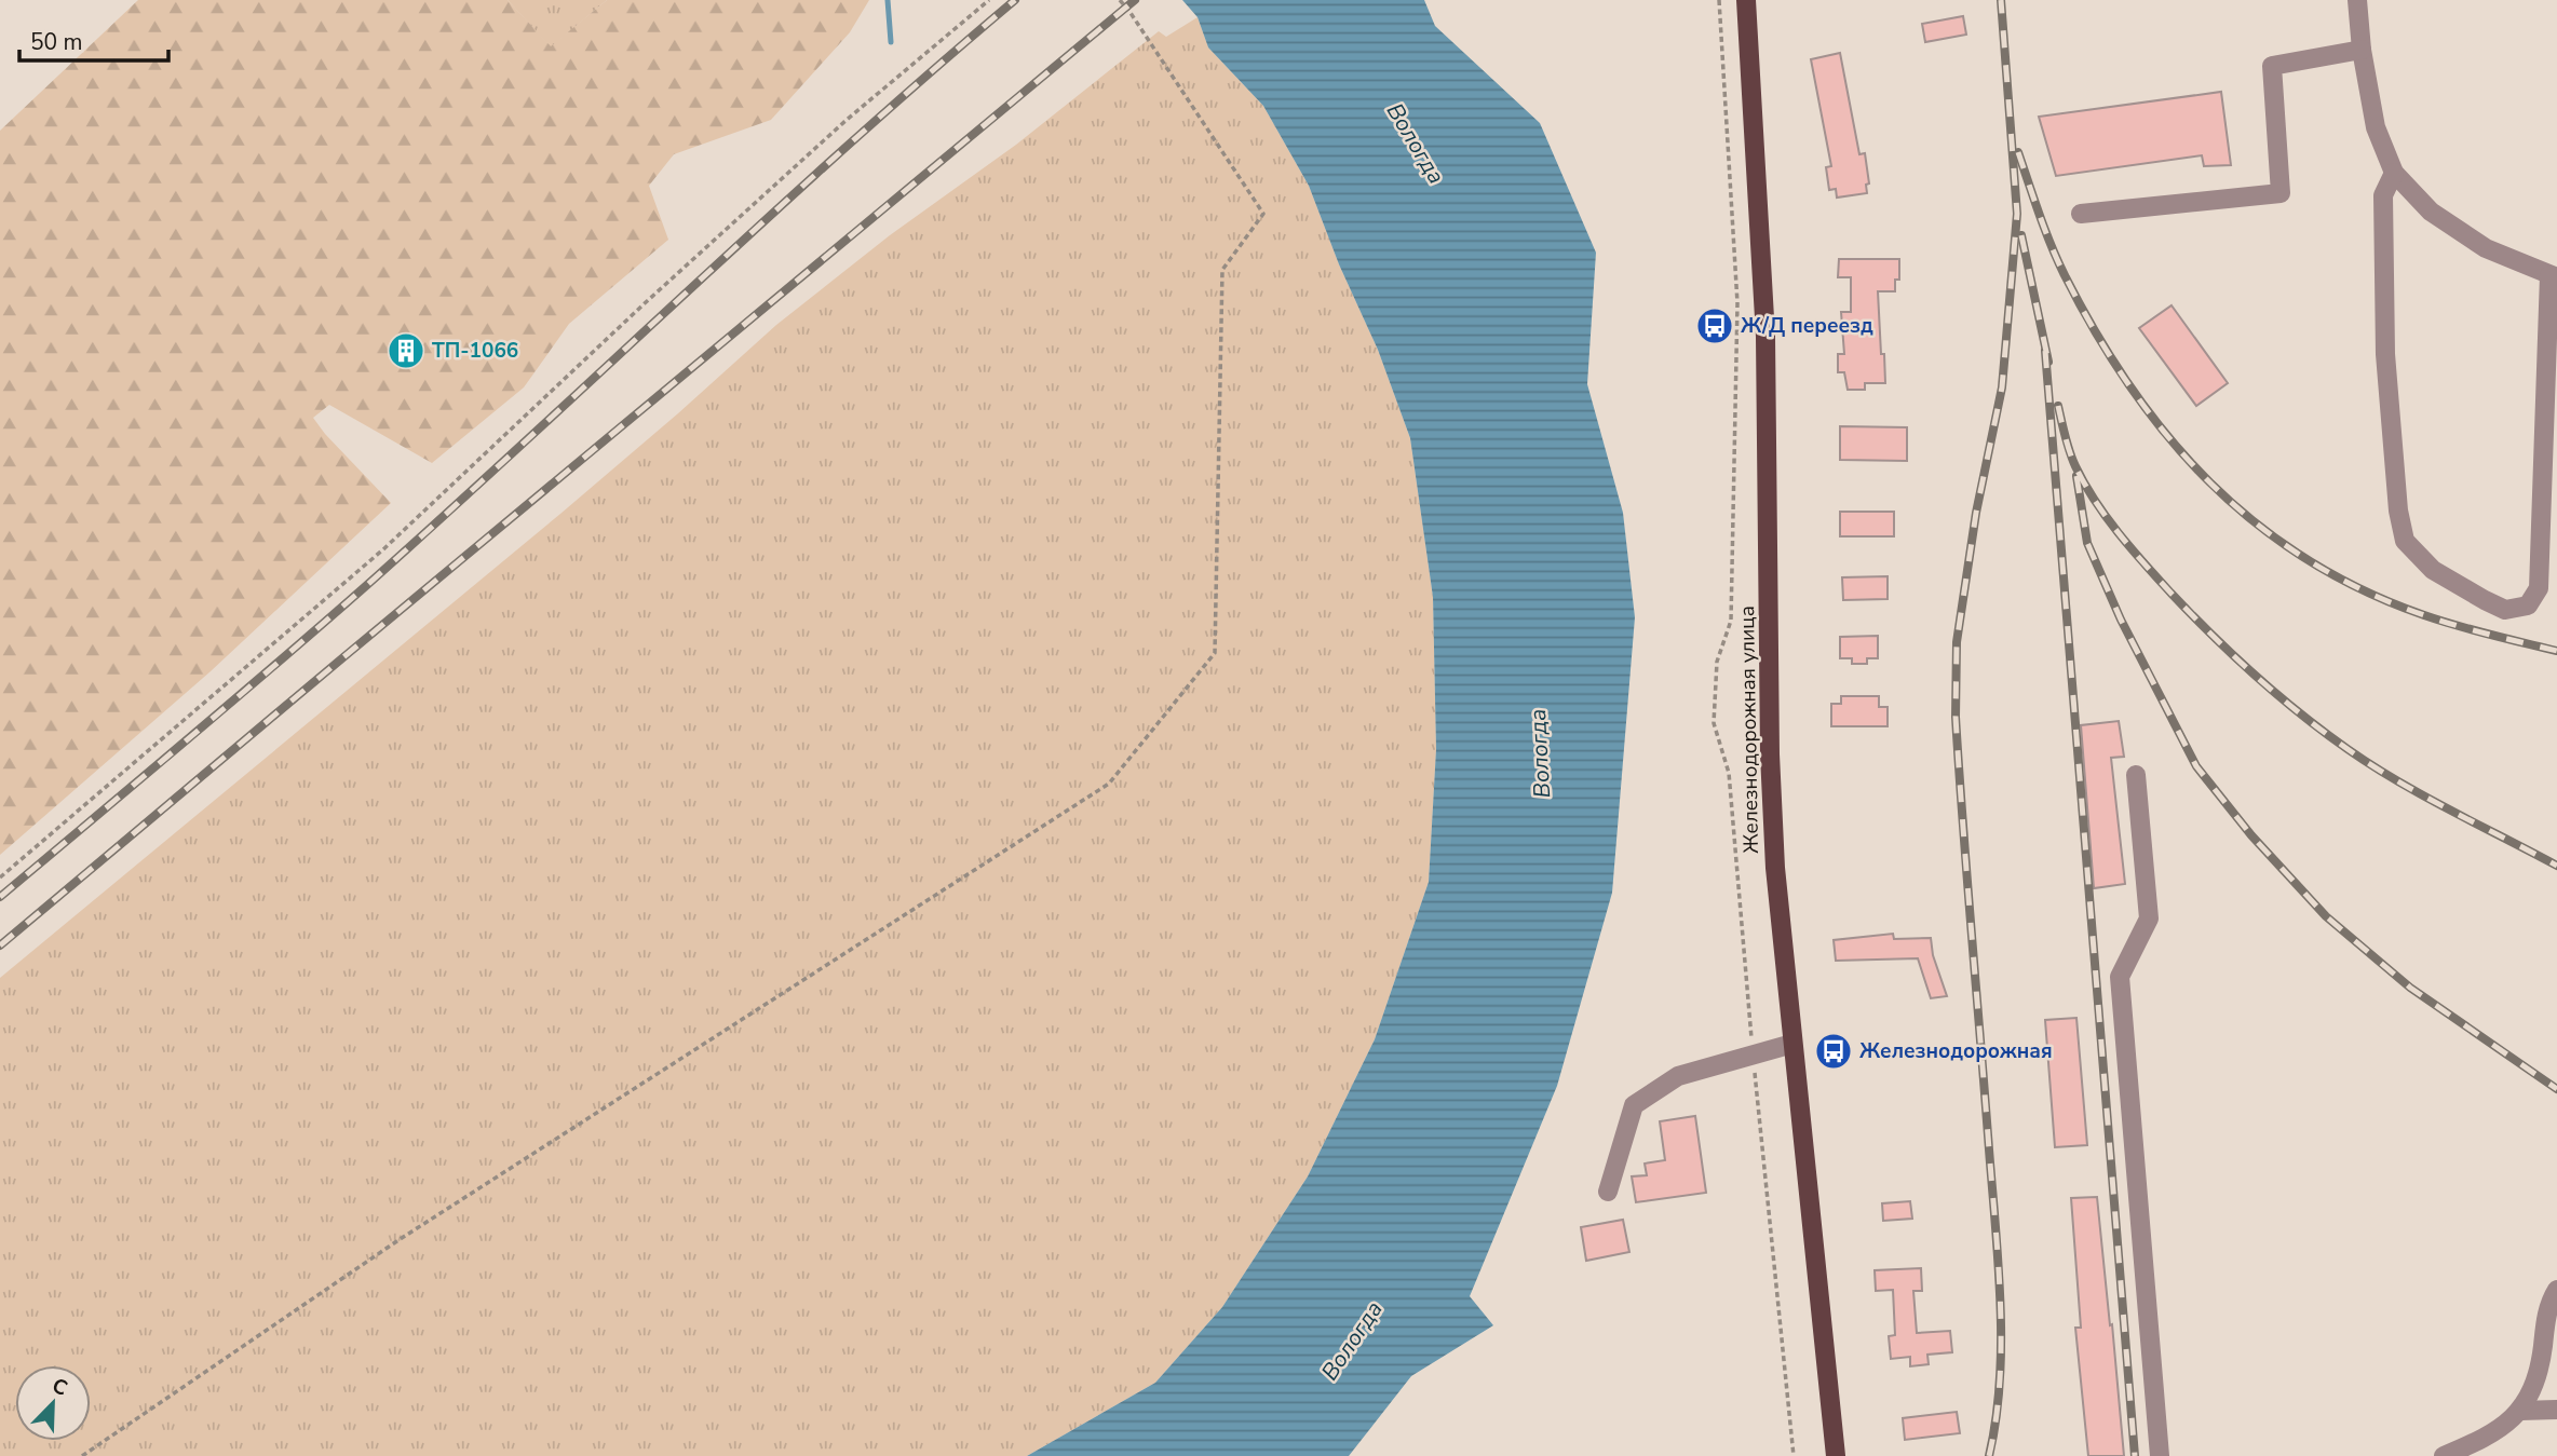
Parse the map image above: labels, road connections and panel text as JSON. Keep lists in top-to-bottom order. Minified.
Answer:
{"streets":{"main road":["Железнодорожная улица"]},"water":["Вологда"],"places":{"bus stop":["Ж/Д переезд","Железнодорожная"],"building":["ТП-1066"]},"scale_bar":"50 m","north":"top right"}
